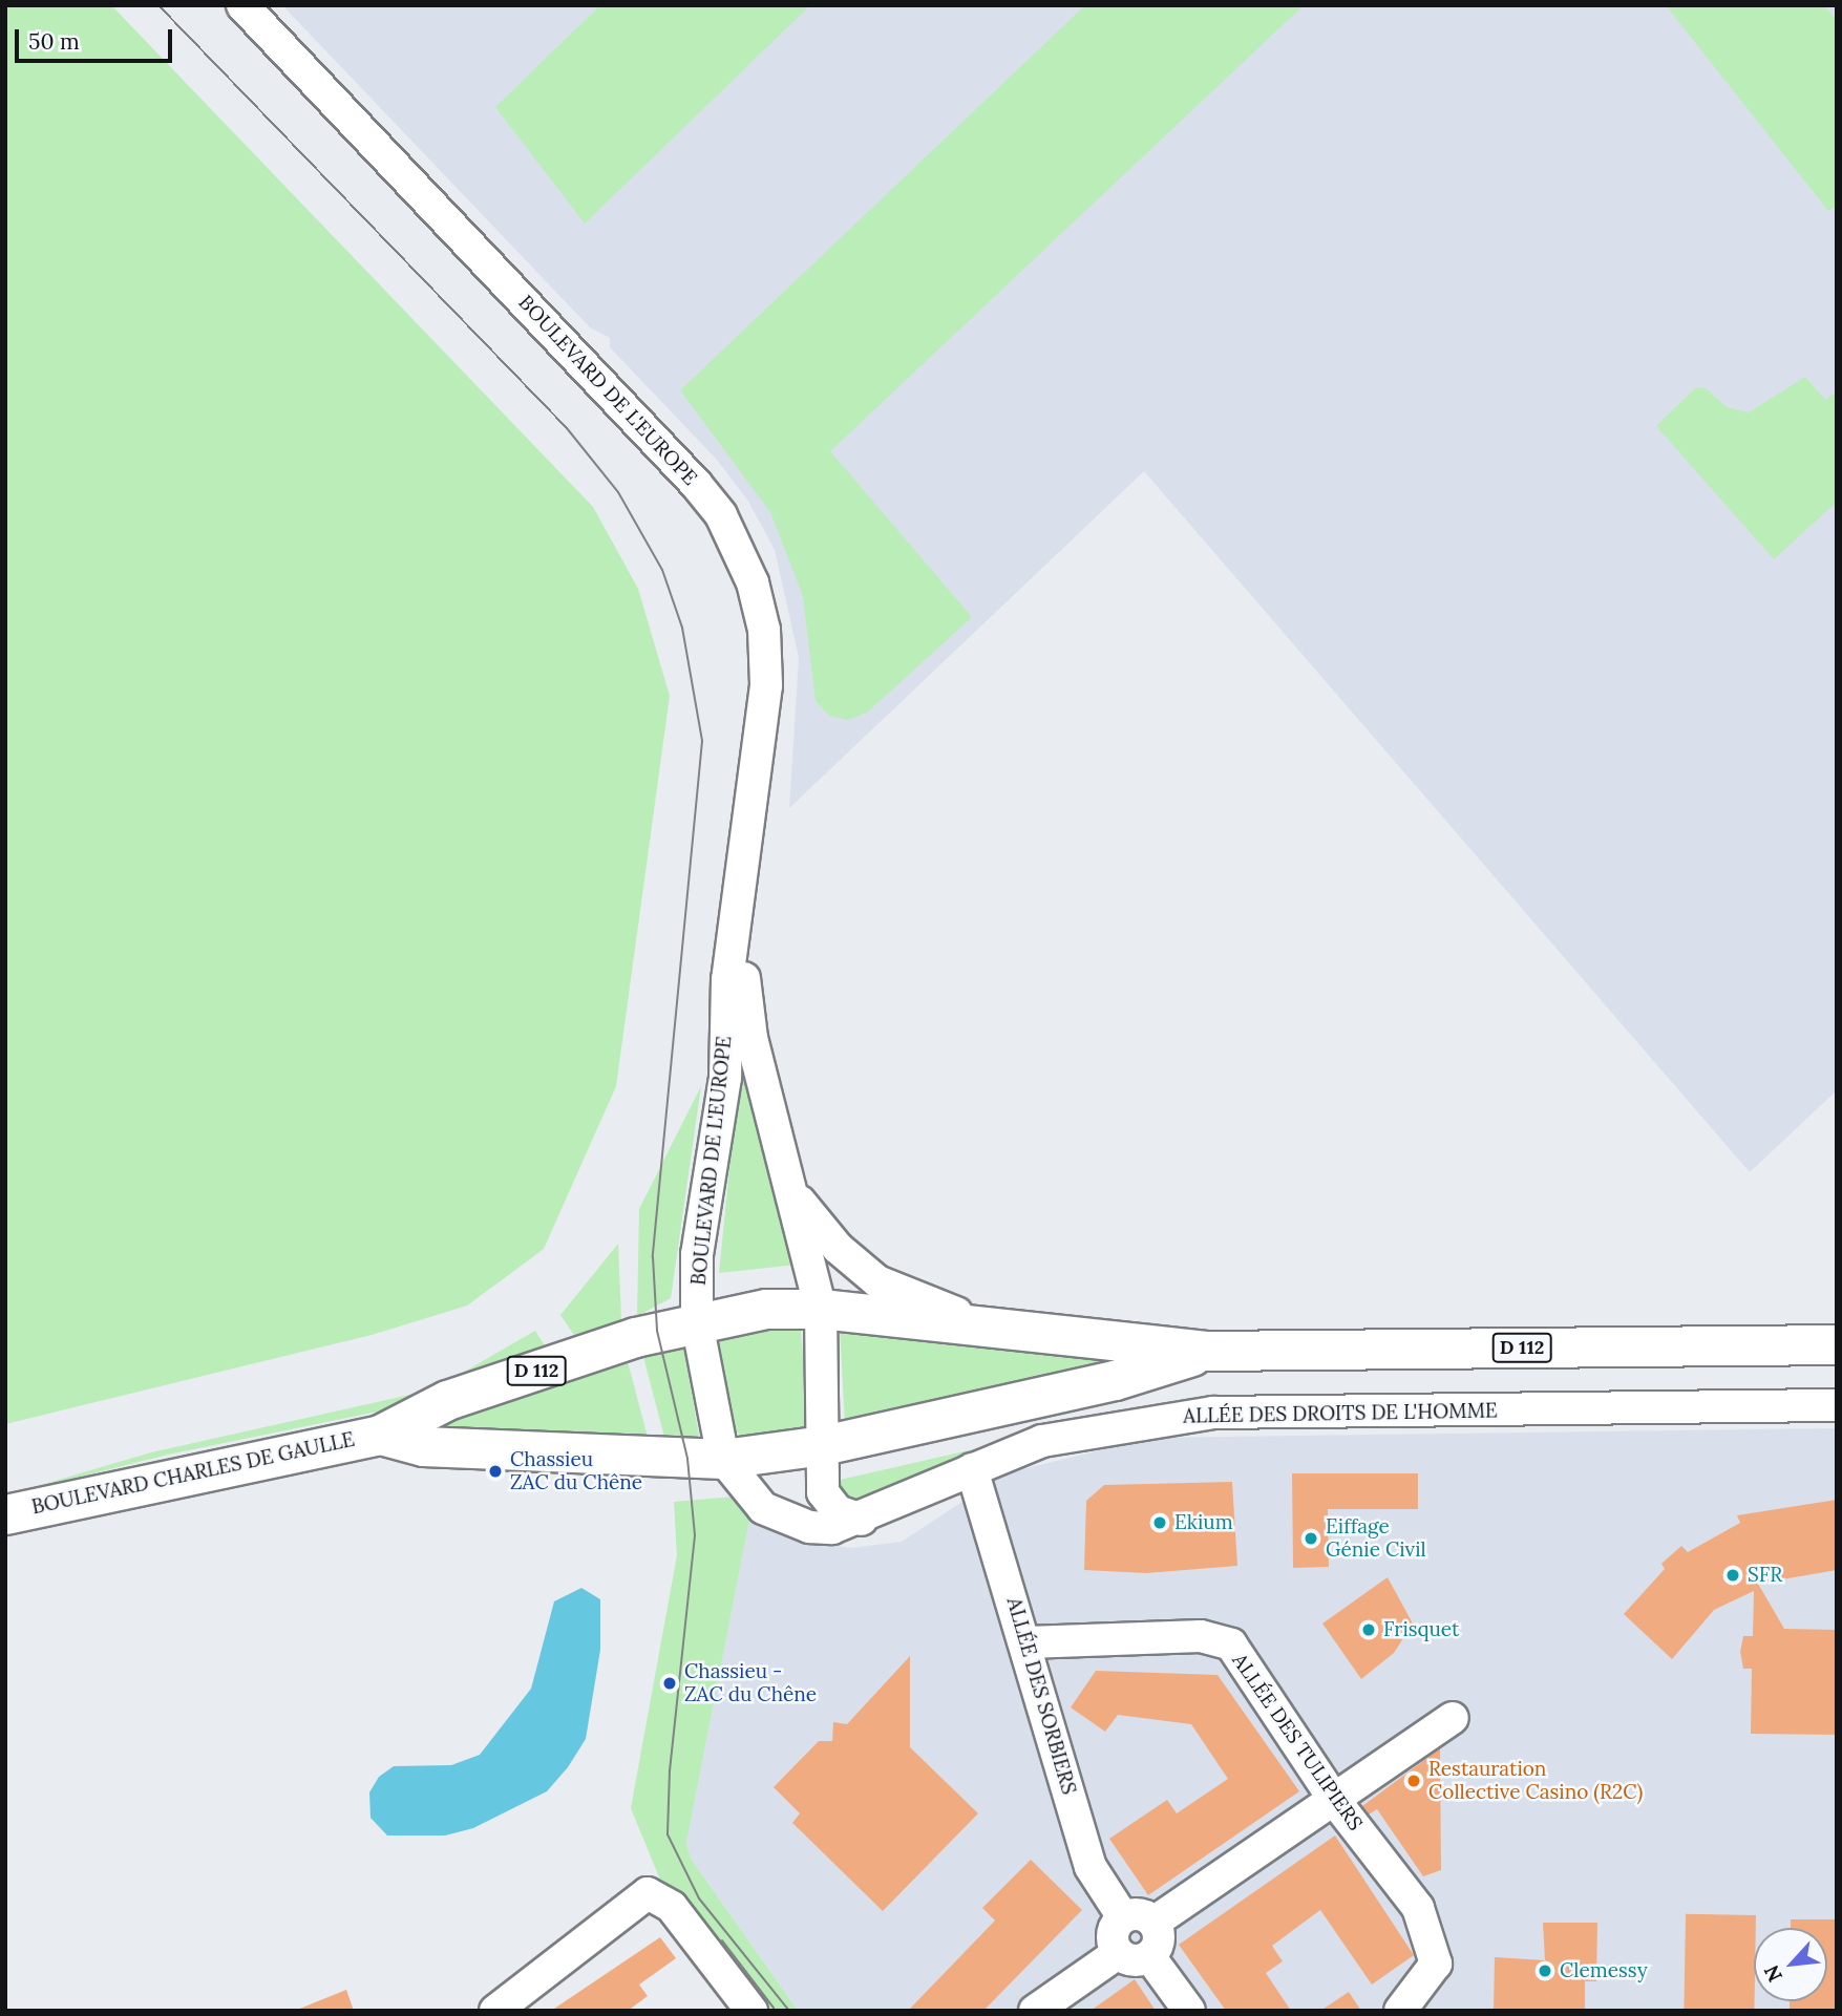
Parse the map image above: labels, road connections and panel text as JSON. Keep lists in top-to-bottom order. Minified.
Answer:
{"streets":{"main road":["D 112","BOULEVARD CHARLES DE GAULLE"],"street":["BOULEVARD DE L'EUROPE","ALLÉE DES DROITS DE L'HOMME","ALLÉE DES SORBIERS","ALLÉE DES TULIPIERS"]},"crossings":[["BOULEVARD DE L'EUROPE","D 112"],["BOULEVARD DE L'EUROPE","ALLÉE DES DROITS DE L'HOMME"],["BOULEVARD DE L'EUROPE","BOULEVARD CHARLES DE GAULLE"],["D 112","BOULEVARD CHARLES DE GAULLE"],["ALLÉE DES DROITS DE L'HOMME","BOULEVARD CHARLES DE GAULLE"],["ALLÉE DES DROITS DE L'HOMME","ALLÉE DES SORBIERS"],["ALLÉE DES SORBIERS","ALLÉE DES TULIPIERS"]],"places":["Chassieu ZAC du Chêne","Ekium","Eiffage Génie Civil","SFR","Frisquet","Chassieu - ZAC du Chêne","Restauration Collective Casino (R2C)","Clemessy"],"scale_bar":"50 m","north":"bottom left"}
